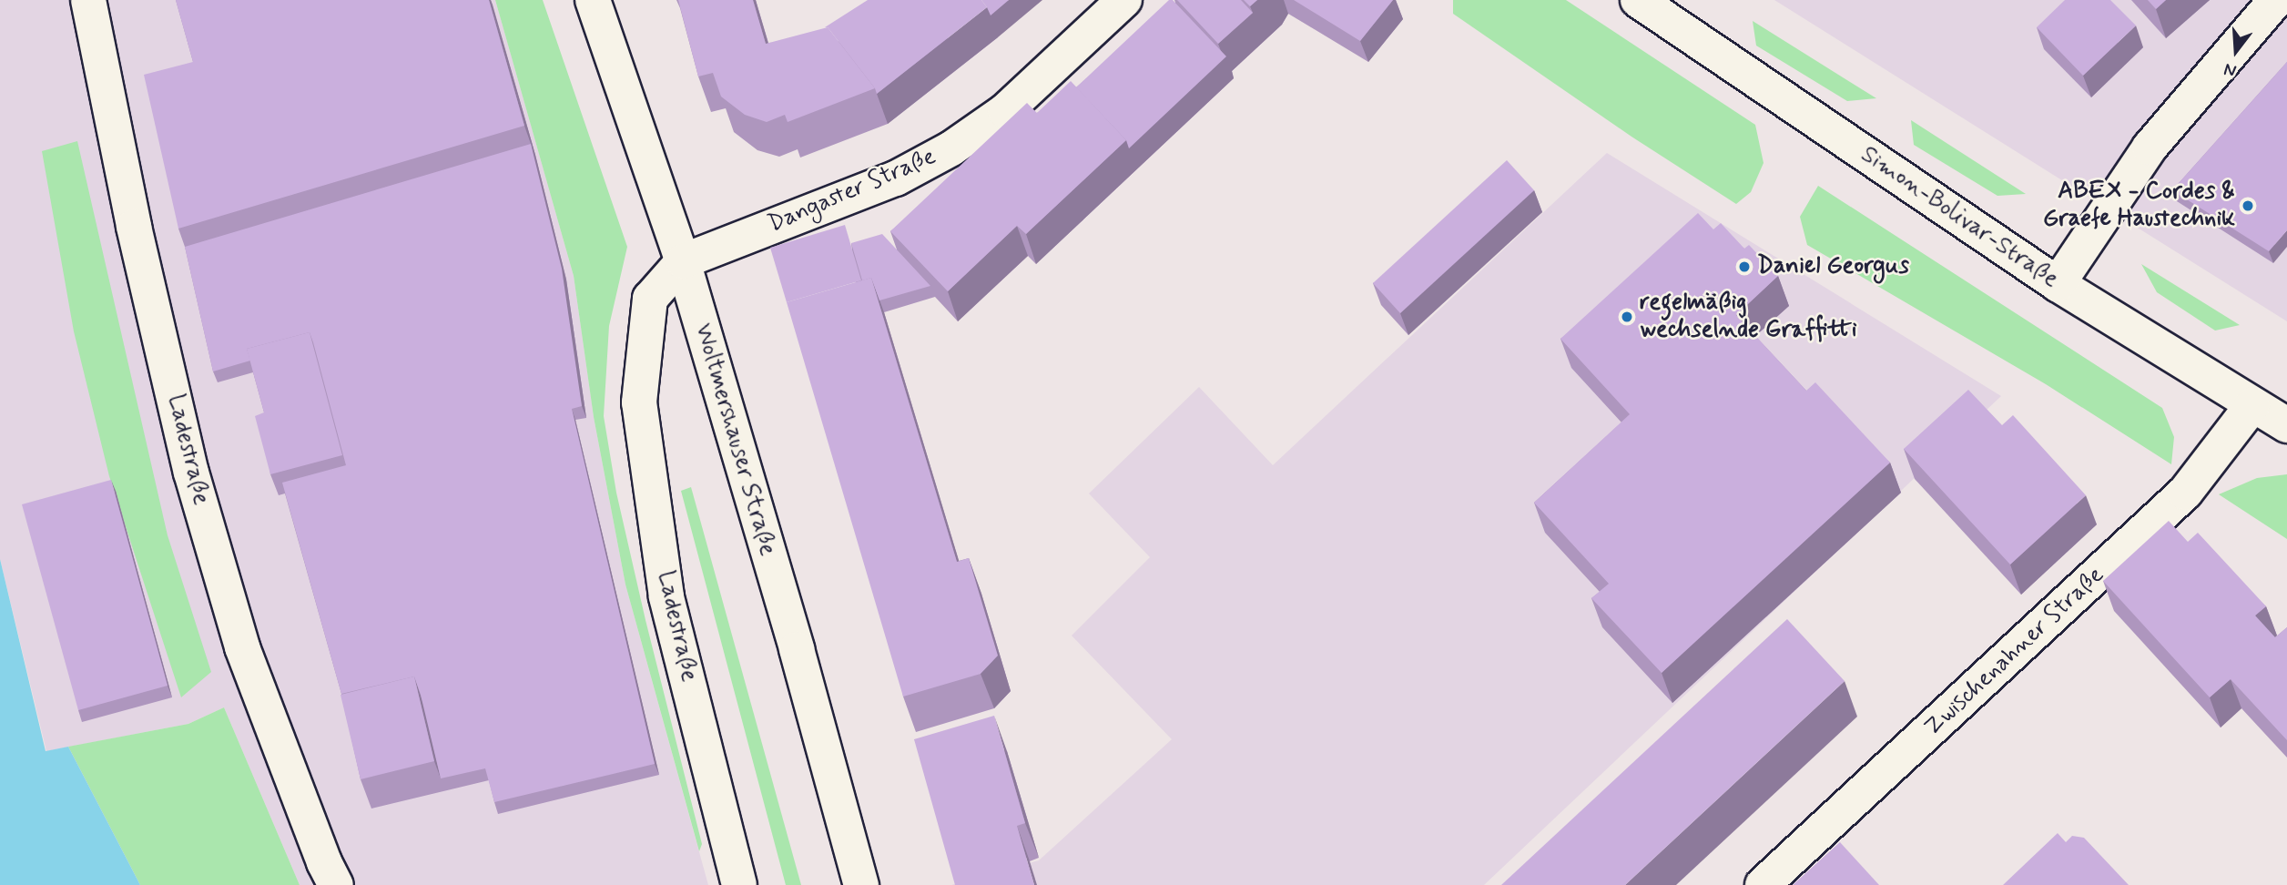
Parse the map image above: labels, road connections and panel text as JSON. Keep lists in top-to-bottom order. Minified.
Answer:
{"streets":{"street":["Dangaster Straße","Simon-Bolivar-Straße","Woltmershauser Straße","Ladestraße","Zwischenahner Straße"]},"crossings":[["Dangaster Straße","Woltmershauser Straße"],["Dangaster Straße","Ladestraße"],["Simon-Bolivar-Straße","Zwischenahner Straße"],["Woltmershauser Straße","Ladestraße"]],"places":["ABEX - Cordes & Graefe Haustechnik","Daniel Georgus","regelmäßig wechselnde Graffitti"],"north":"bottom"}
